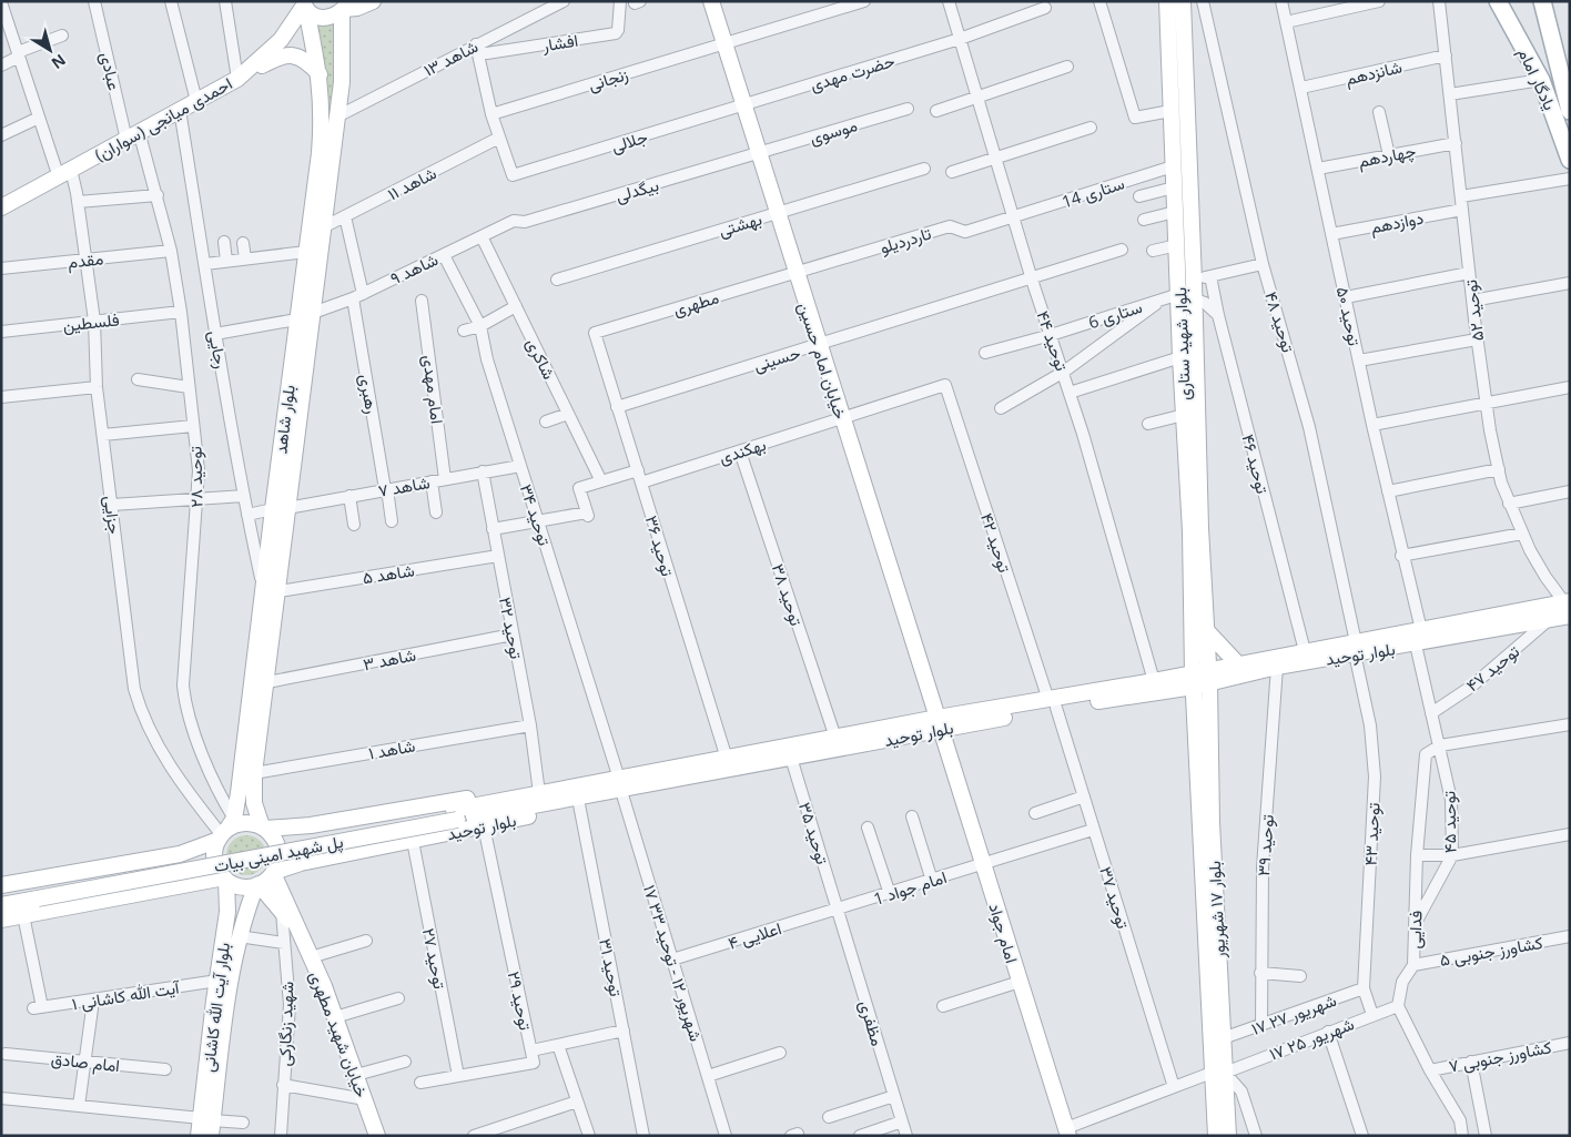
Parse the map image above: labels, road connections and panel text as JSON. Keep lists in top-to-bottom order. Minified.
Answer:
{"streets":{"main road":["یادگار امام","احمدی میانجی (سواران)","بلوار شهید ستاری","خیابان امام حسین","بلوار شاهد","بلوار توحید","پل شهید امینی بیات","بلوار ۱۷ شهریور","امام جواد","بلوار آیت الله کاشانی","خیابان شهید مطهری"],"street":["افشار","شاهد ۱۳","عبادی","حضرت مهدی","شانزدهم","زنجانی","موسوی","جلالی","چهاردهم","شاهد ۱۱","بیگدلی","ستاری 14","دوازدهم","بهشتی","تاردردیلو","مقدم","شاهد ۹","مطهری","توحید ۵۲","ستاری 6","توحید ۵۰","فلسطین","توحید ۴۸","توحید ۴۴","رجایی","شاکری","حسینی","امام مهدی","رهبری","بهکندی","توحید ۴۶","توحید ۲۸","شاهد ۷","جزایی","توحید ۳۴","توحید ۴۲","توحید ۳۶","شاهد ۵","توحید ۳۸","توحید ۳۲","شاهد ۳","توحید ۴۷","شاهد ۱","توحید ۴۵","توحید ۳۵","توحید ۴۳","توحید ۳۹","امام جواد 1","توحید ۳۷","فدایی","اعلایی ۴","کشاورز جنوبی ۵","توحید ۲۷","۱۷ شهریور ۱۲ - توحید ۳۳","توحید ۳۱","آیت الله کاشانی ۱","توحید ۲۹","۱۷ شهریور ۲۷","مظفری","شهید زنگارکی","۱۷ شهریور ۲۵","کشاورز جنوبی ۷","امام صادق"]},"crossings":[["افشار","شاهد ۱۳"],["شاهد ۱۳","بلوار شاهد"],["عبادی","احمدی میانجی (سواران)"],["عبادی","توحید ۲۸"],["حضرت مهدی","جلالی"],["حضرت مهدی","توحید ۴۴"],["حضرت مهدی","خیابان امام حسین"],["شانزدهم","توحید ۵۲"],["شانزدهم","توحید ۵۰"],["زنجانی","خیابان امام حسین"],["احمدی میانجی (سواران)","رجایی"],["احمدی میانجی (سواران)","بلوار شاهد"],["احمدی میانجی (سواران)","توحید ۲۸"],["احمدی میانجی (سواران)","جزایی"],["موسوی","بیگدلی"],["موسوی","خیابان امام حسین"],["جلالی","شاهد ۱۱"],["جلالی","خیابان امام حسین"],["چهاردهم","توحید ۵۲"],["چهاردهم","توحید ۵۰"],["شاهد ۱۱","رهبری"],["شاهد ۱۱","بلوار شاهد"],["بیگدلی","شاهد ۹"],["بیگدلی","خیابان امام حسین"],["ستاری 14","تاردردیلو"],["ستاری 14","توحید ۴۴"],["ستاری 14","بلوار شهید ستاری"],["دوازدهم","توحید ۵۲"],["دوازدهم","توحید ۵۰"],["بهشتی","خیابان امام حسین"],["تاردردیلو","مطهری"],["تاردردیلو","توحید ۴۴"],["تاردردیلو","خیابان امام حسین"],["مقدم","توحید ۲۸"],["مقدم","جزایی"],["شاهد ۹","شاکری"],["شاهد ۹","رهبری"],["شاهد ۹","بلوار شاهد"],["شاهد ۹","توحید ۳۴"],["مطهری","خیابان امام حسین"],["مطهری","توحید ۳۶"],["توحید ۵۲","بلوار توحید"],["ستاری 6","توحید ۴۴"],["ستاری 6","بلوار شهید ستاری"],["توحید ۵۰","بلوار توحید"],["توحید ۵۰","توحید ۴۷"],["توحید ۵۰","توحید ۴۵"],["فلسطین","توحید ۲۸"],["فلسطین","جزایی"],["توحید ۴۸","بلوار توحید"],["توحید ۴۸","توحید ۴۳"],["توحید ۴۴","حسینی"],["توحید ۴۴","بلوار توحید"],["بلوار شهید ستاری","بلوار توحید"],["بلوار شهید ستاری","بلوار ۱۷ شهریور"],["رجایی","بلوار شاهد"],["رجایی","شاهد ۷"],["حسینی","خیابان امام حسین"],["حسینی","توحید ۳۶"],["خیابان امام حسین","بهکندی"],["خیابان امام حسین","بلوار توحید"],["خیابان امام حسین","امام جواد"],["امام مهدی","شاهد ۷"],["رهبری","شاهد ۷"],["بلوار شاهد","توحید ۲۸"],["بلوار شاهد","شاهد ۷"],["بلوار شاهد","جزایی"],["بلوار شاهد","شاهد ۵"],["بلوار شاهد","بلوار توحید"],["بلوار شاهد","شاهد ۳"],["بلوار شاهد","شاهد ۱"],["بلوار شاهد","بلوار آیت الله کاشانی"],["بلوار شاهد","خیابان شهید مطهری"],["بهکندی","توحید ۴۲"],["بهکندی","توحید ۳۶"],["بهکندی","توحید ۳۸"],["توحید ۴۶","بلوار توحید"],["توحید ۲۸","جزایی"],["توحید ۲۸","بلوار توحید"],["توحید ۲۸","بلوار آیت الله کاشانی"],["توحید ۲۸","خیابان شهید مطهری"],["شاهد ۷","توحید ۳۴"],["شاهد ۷","توحید ۳۲"],["جزایی","بلوار توحید"],["جزایی","بلوار آیت الله کاشانی"],["جزایی","خیابان شهید مطهری"],["توحید ۳۴","بلوار توحید"],["توحید ۳۴","۱۷ شهریور ۱۲ - توحید ۳۳"],["توحید ۴۲","بلوار توحید"],["توحید ۴۲","توحید ۳۷"],["توحید ۳۶","بلوار توحید"],["شاهد ۵","توحید ۳۲"],["توحید ۳۸","بلوار توحید"],["توحید ۳۲","بلوار توحید"],["توحید ۳۲","شاهد ۳"],["توحید ۳۲","شاهد ۱"],["توحید ۳۲","پل شهید امینی بیات"],["بلوار توحید","توحید ۴۷"],["بلوار توحید","توحید ۳۵"],["بلوار توحید","توحید ۴۳"],["بلوار توحید","توحید ۳۹"],["بلوار توحید","پل شهید امینی بیات"],["بلوار توحید","توحید ۳۷"],["بلوار توحید","بلوار ۱۷ شهریور"],["بلوار توحید","امام جواد"],["بلوار توحید","توحید ۲۷"],["بلوار توحید","۱۷ شهریور ۱۲ - توحید ۳۳"],["بلوار توحید","توحید ۳۱"],["بلوار توحید","توحید ۲۹"],["بلوار توحید","بلوار آیت الله کاشانی"],["بلوار توحید","خیابان شهید مطهری"],["توحید ۴۷","توحید ۴۵"],["توحید ۴۵","فدایی"],["توحید ۳۵","امام جواد 1"],["توحید ۳۵","اعلایی ۴"],["توحید ۳۵","مظفری"],["توحید ۴۳","۱۷ شهریور ۲۷"],["توحید ۴۳","۱۷ شهریور ۲۵"],["توحید ۳۹","۱۷ شهریور ۲۷"],["امام جواد 1","توحید ۳۷"],["امام جواد 1","امام جواد"],["امام جواد 1","اعلایی ۴"],["امام جواد 1","مظفری"],["توحید ۳۷","۱۷ شهریور ۲۵"],["بلوار ۱۷ شهریور","۱۷ شهریور ۲۷"],["بلوار ۱۷ شهریور","۱۷ شهریور ۲۵"],["فدایی","کشاورز جنوبی ۵"],["فدایی","۱۷ شهریور ۲۵"],["امام جواد","۱۷ شهریور ۲۵"],["اعلایی ۴","۱۷ شهریور ۱۲ - توحید ۳۳"],["اعلایی ۴","مظفری"],["توحید ۲۷","توحید ۲۹"],["آیت الله کاشانی ۱","بلوار آیت الله کاشانی"],["بلوار آیت الله کاشانی","خیابان شهید مطهری"],["شهید زنگارکی","خیابان شهید مطهری"]],"north":"bottom right"}
